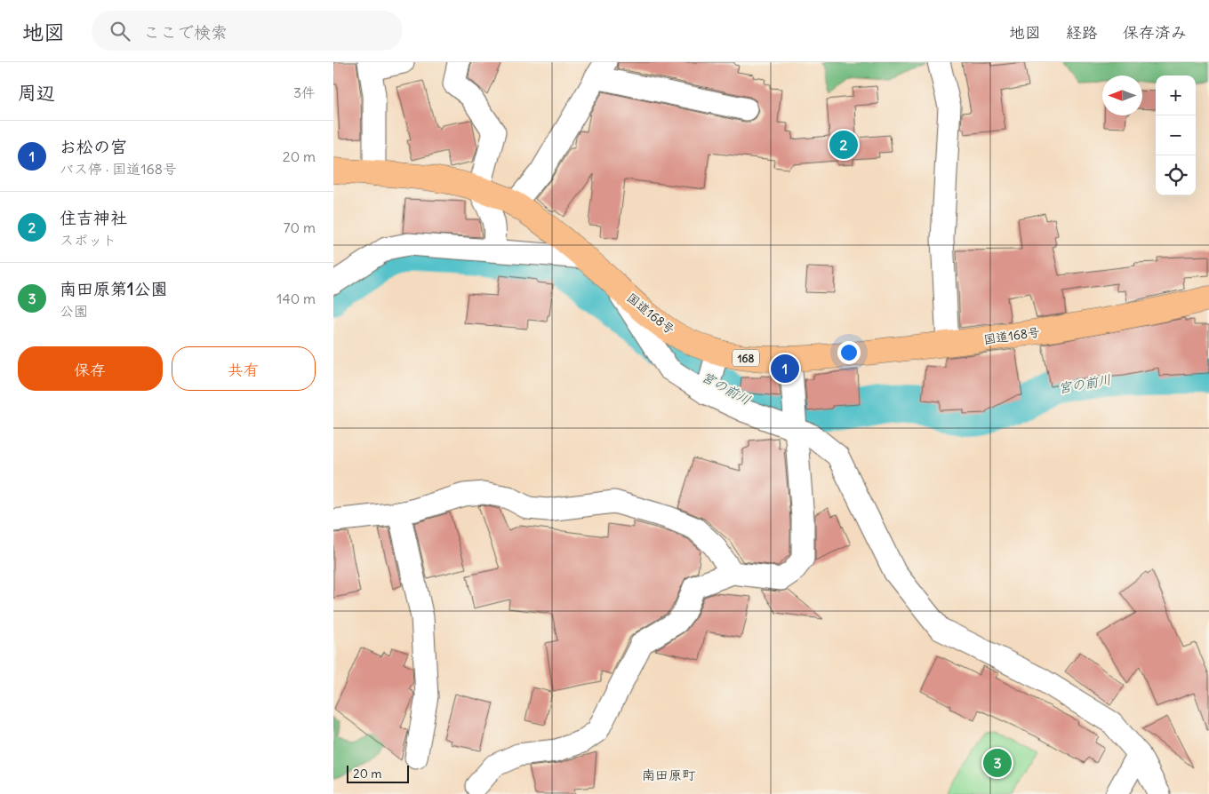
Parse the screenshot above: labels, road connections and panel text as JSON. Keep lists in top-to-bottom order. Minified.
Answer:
{"streets":{"highway":["国道168号","168"]},"districts":["南田原町"],"water":["宮の前川"],"scale_bar":"20 m","north":"left","page":{"header":"地図","search":"ここで検索","nav":["地図","経路","保存済み"],"heading":["周辺","3件"],"map_buttons":["+","−"],"list":[{"mark":"1","name":"お松の宮","note":"バス停 · 国道168号","value":"20 m"},{"mark":"2","name":"住吉神社","note":"スポット","value":"70 m"},{"mark":"3","name":"南田原第1公園","note":"公園","value":"140 m"}],"pins":["2","1","3"],"buttons":["保存","共有"],"scale":"20 m"}}
